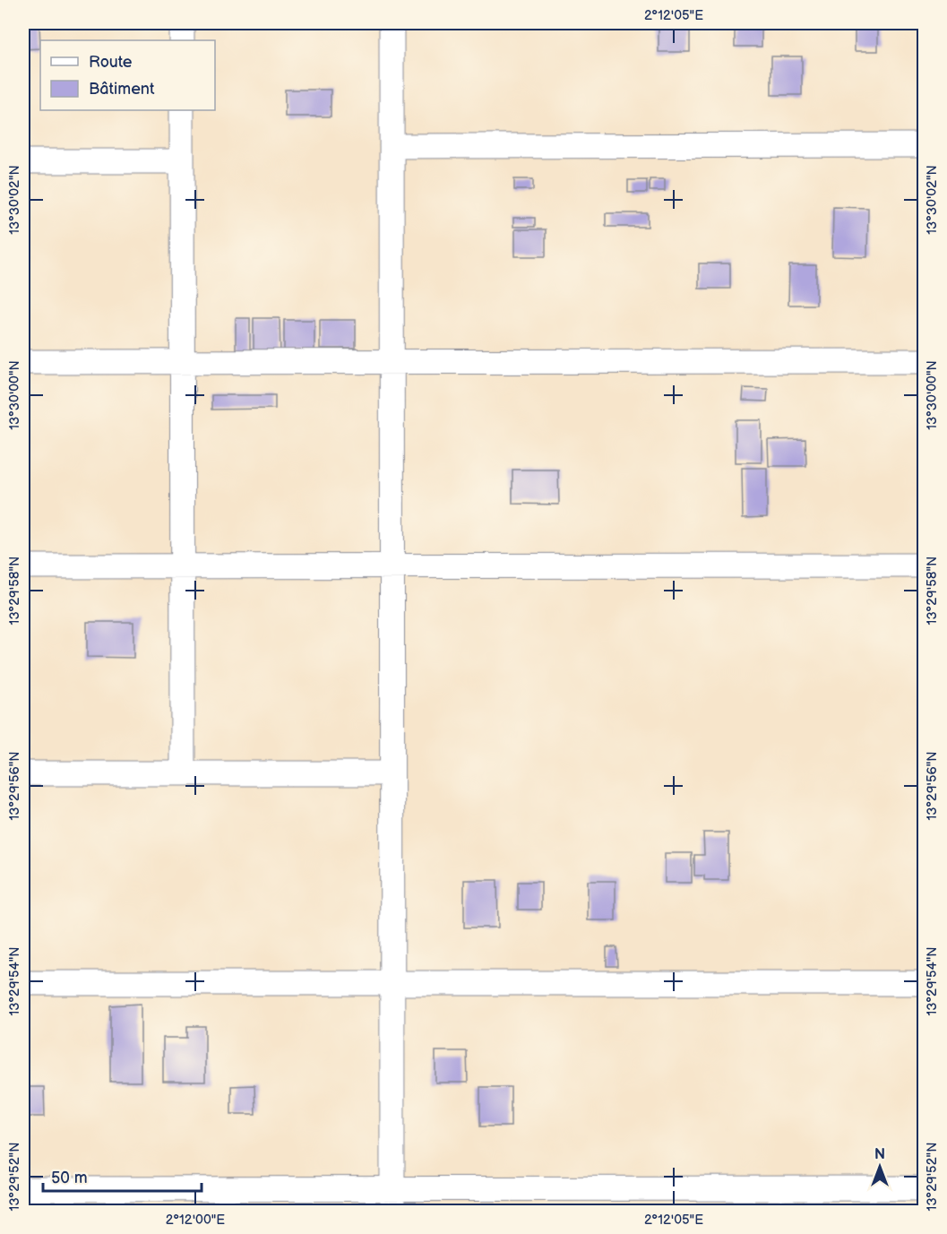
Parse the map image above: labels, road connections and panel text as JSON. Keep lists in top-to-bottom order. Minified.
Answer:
{"legend":["Route","Bâtiment"],"scale_bar":"50 m","north":"top","coordinates":["2°12'05\"E","13°30'02\"N","13°30'00\"N","13°29'58\"N","13°29'56\"N","13°29'54\"N","13°29'52\"N","2°12'00\"E"]}
